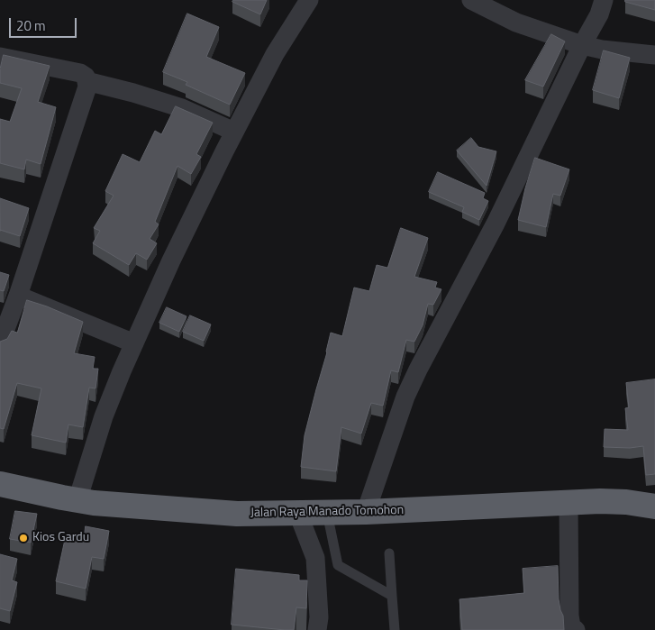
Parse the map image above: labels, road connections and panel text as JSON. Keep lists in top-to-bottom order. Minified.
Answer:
{"streets":{"highway":["Jalan Raya Manado Tomohon"]},"places":["Kios Gardu"],"scale_bar":"20 m"}
